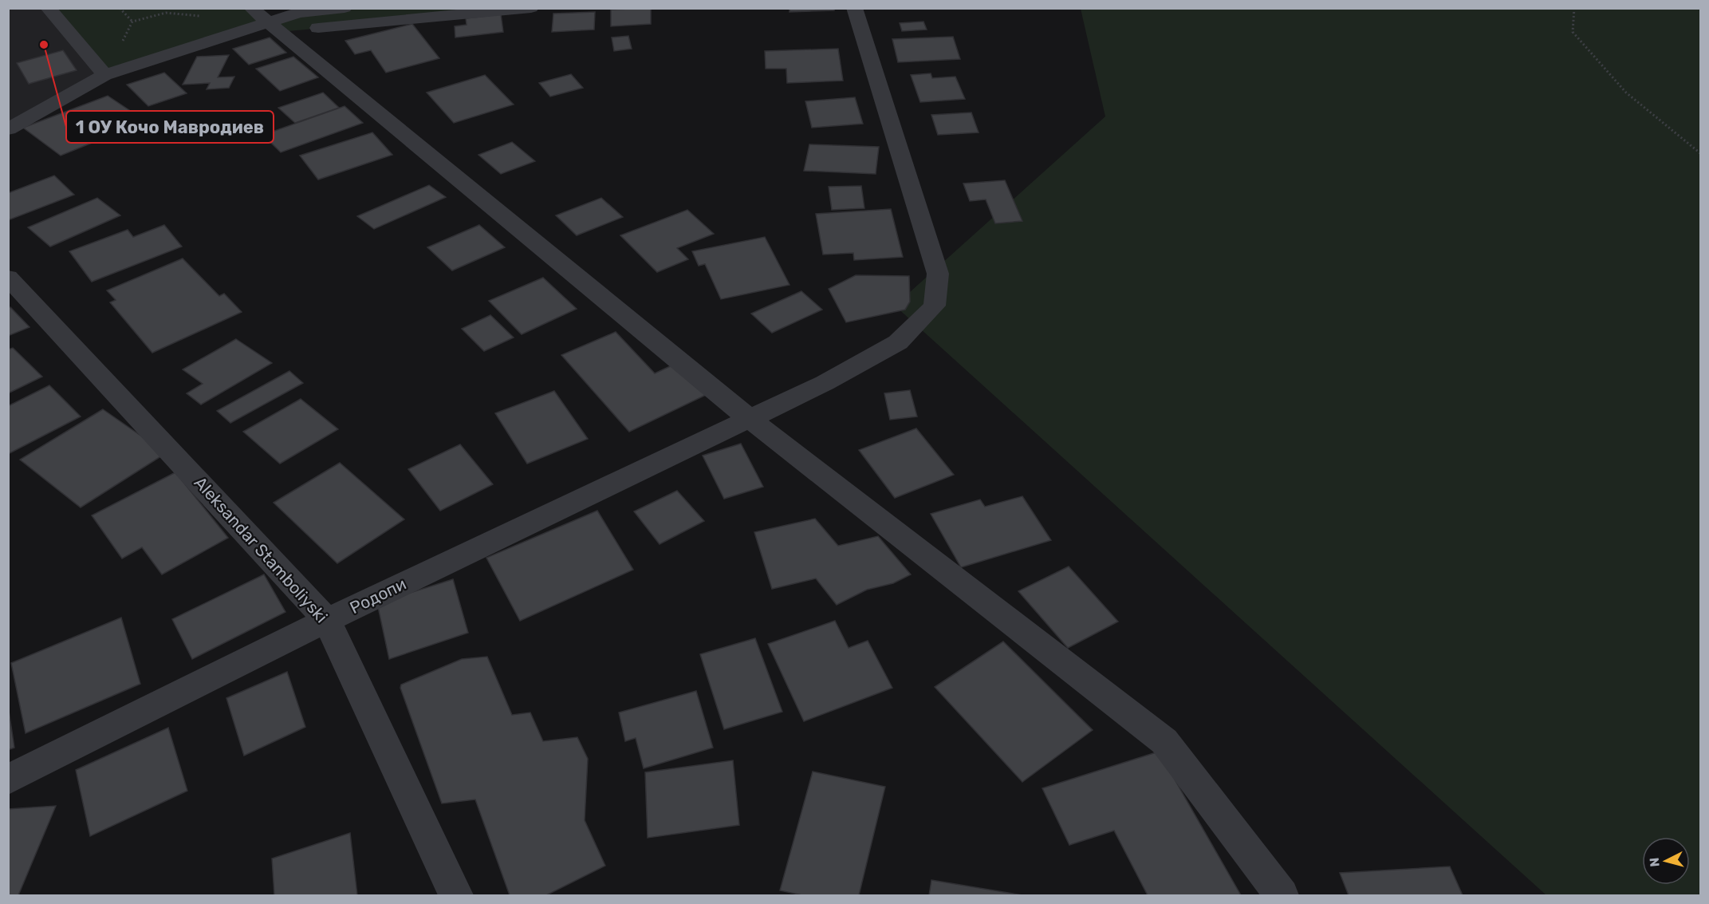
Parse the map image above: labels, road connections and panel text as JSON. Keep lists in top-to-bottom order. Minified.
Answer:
{"streets":{"street":["Aleksandar Stamboliyski","Родопи"]},"crossings":[["Aleksandar Stamboliyski","Родопи"]],"places":["1 ОУ Кочо Мавродиев"],"north":"left"}
